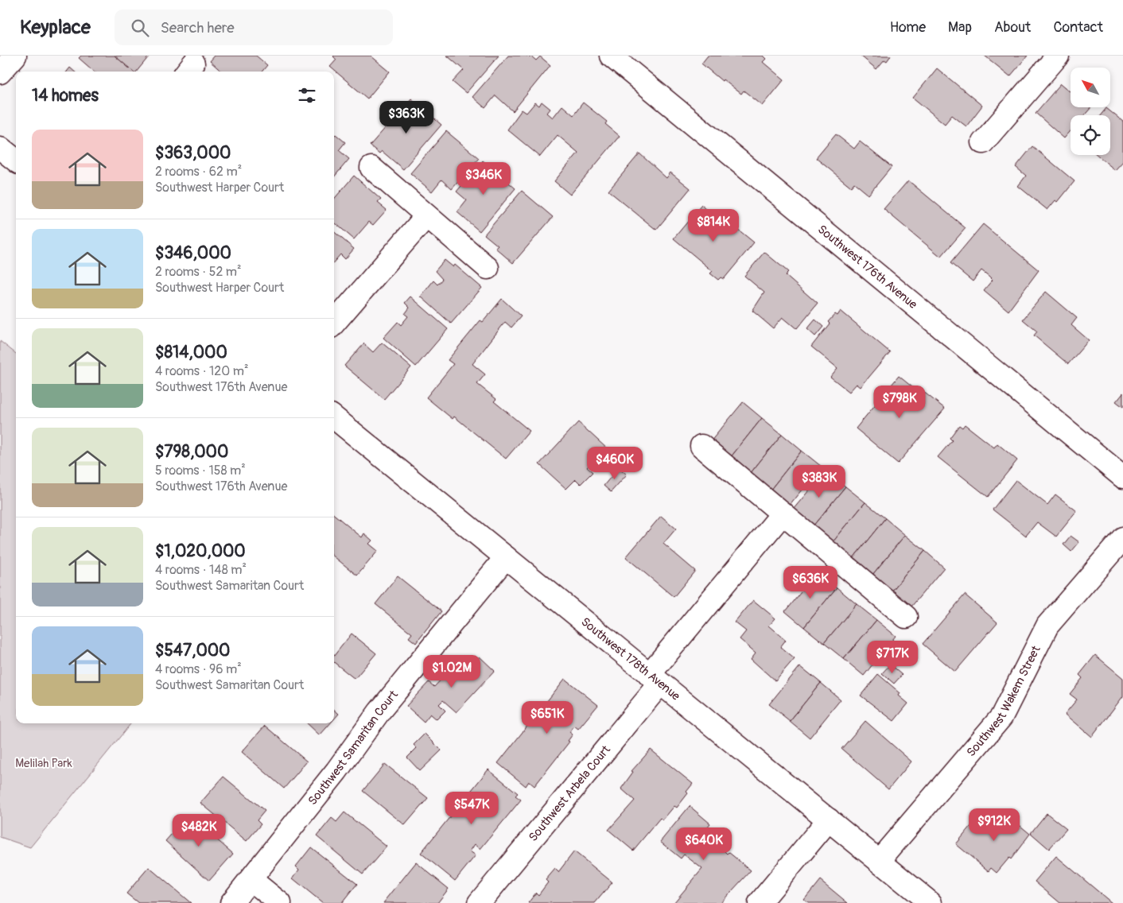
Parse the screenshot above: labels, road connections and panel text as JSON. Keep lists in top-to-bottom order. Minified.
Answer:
{"streets":{"street":["Southwest 176th Avenue","Southwest 178th Avenue","Southwest Wakem Street","Southwest Samaritan Court","Southwest Arbela Court"]},"crossings":[["Southwest 178th Avenue","Southwest Wakem Street"],["Southwest 178th Avenue","Southwest Samaritan Court"],["Southwest 178th Avenue","Southwest Arbela Court"]],"parks":["Melilah Park"],"north":"top left","page":{"header":"Keyplace","search":"Search here","nav":["Home","Map","About","Contact"],"heading":"14 homes","price":["$363K","$346K","$814K","$798K","$460K","$383K","$636K","$717K","$1.02M","$651K","$547K","$912K","$482K","$640K"],"list":[{"name":"$363,000","note":"2 rooms · 62 m² · Southwest Harper Court"},{"name":"$346,000","note":"2 rooms · 52 m² · Southwest Harper Court"},{"name":"$814,000","note":"4 rooms · 120 m² · Southwest 176th Avenue"},{"name":"$798,000","note":"5 rooms · 158 m² · Southwest 176th Avenue"},{"name":"$1,020,000","note":"4 rooms · 148 m² · Southwest Samaritan Court"},{"name":"$547,000","note":"4 rooms · 96 m² · Southwest Samaritan Court"}]}}
